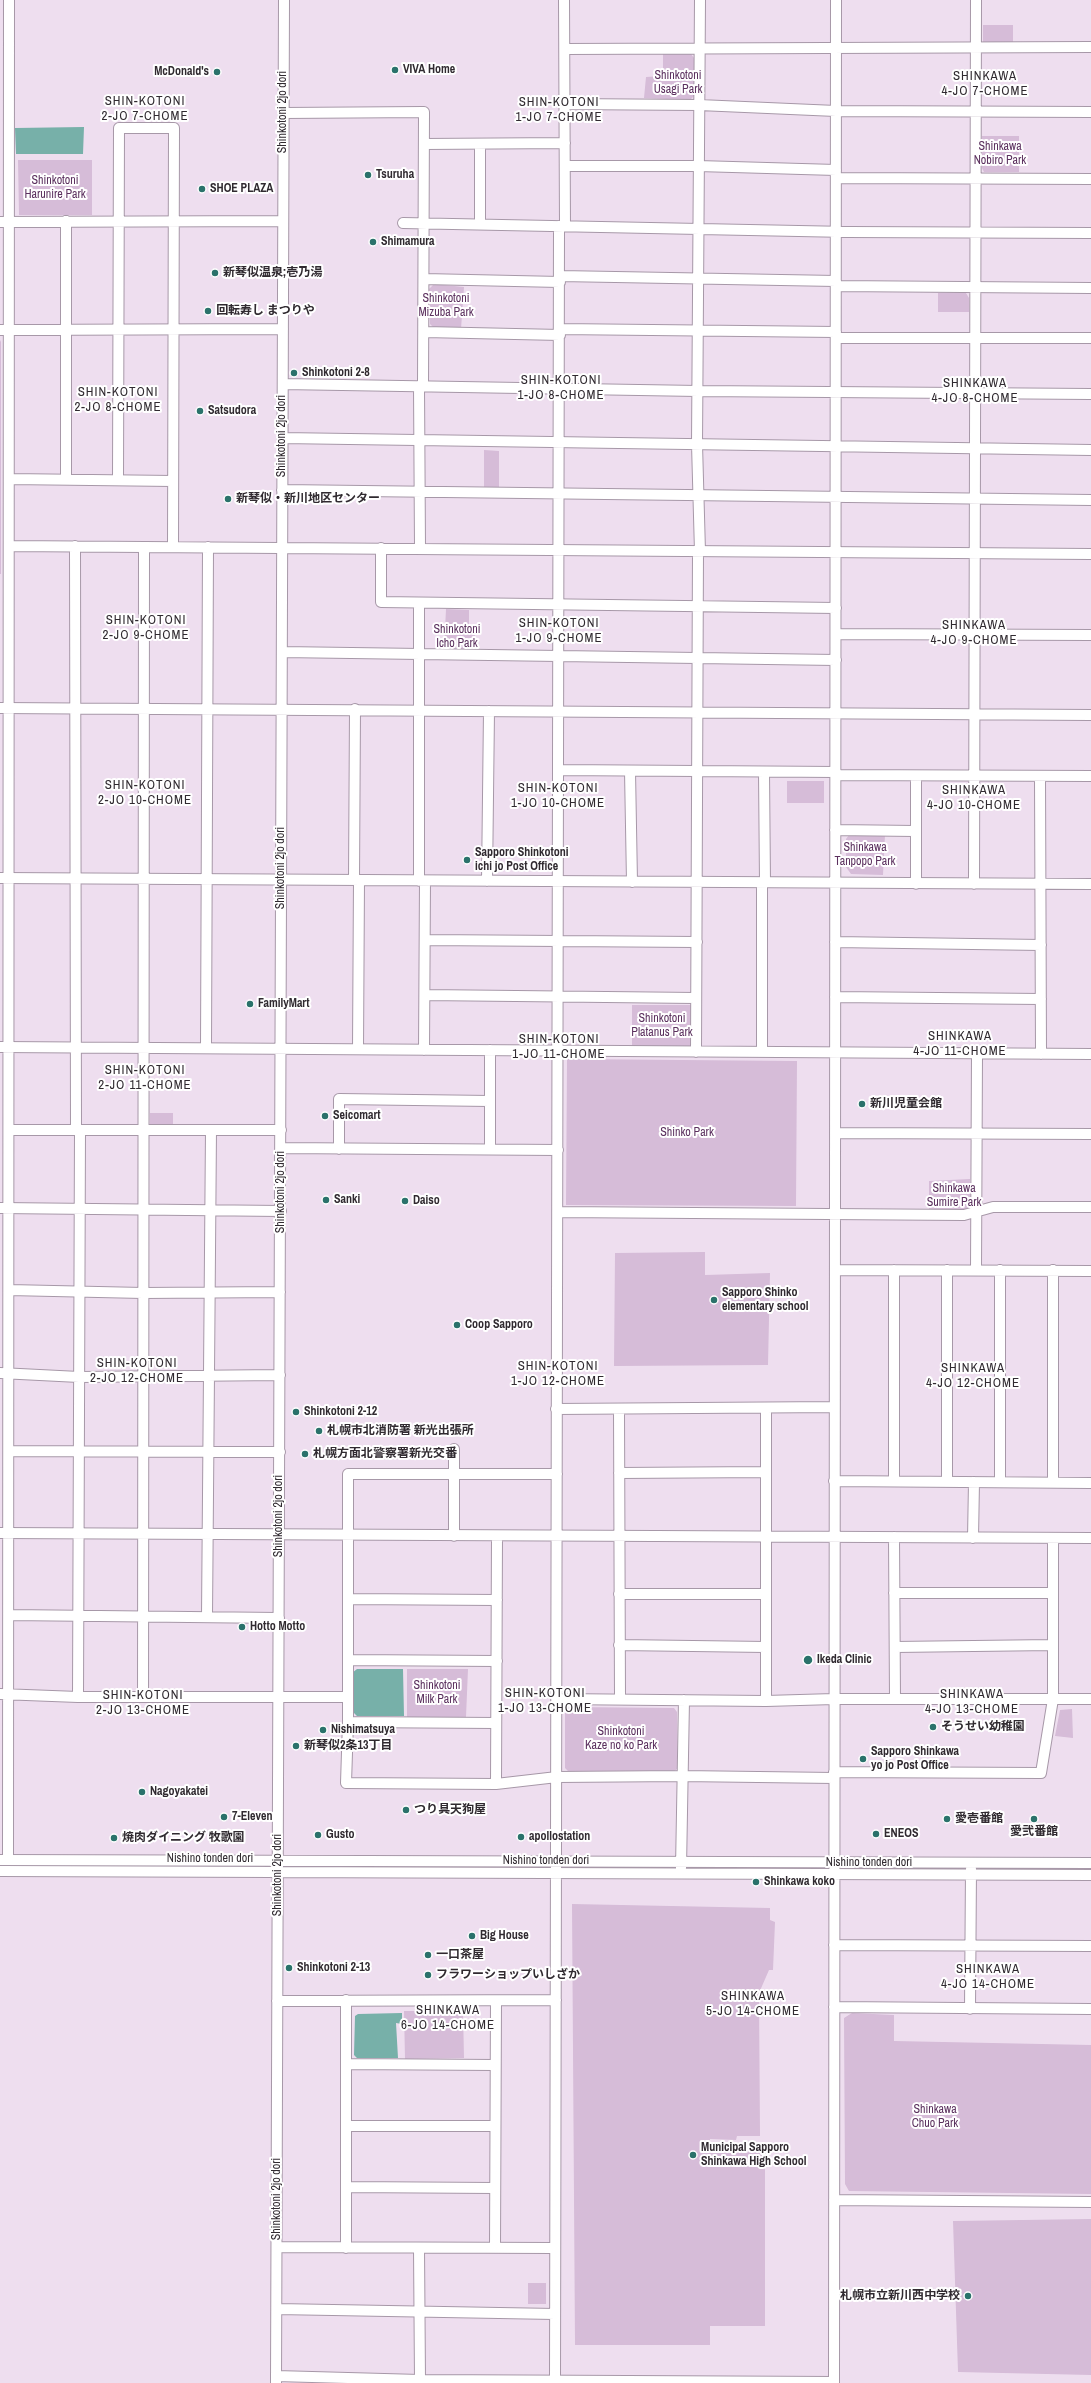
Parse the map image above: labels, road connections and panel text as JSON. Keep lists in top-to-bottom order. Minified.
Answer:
{"streets":{"street":["Shinkotoni 2jo dori","Nishino tonden dori"]},"crossings":[["Shinkotoni 2jo dori","Nishino tonden dori"]],"districts":["SHINKAWA 4-JO 7-CHOME","SHIN-KOTONI 2-JO 7-CHOME","SHIN-KOTONI 1-JO 7-CHOME","SHIN-KOTONI 1-JO 8-CHOME","SHINKAWA 4-JO 8-CHOME","SHIN-KOTONI 2-JO 8-CHOME","SHIN-KOTONI 2-JO 9-CHOME","SHIN-KOTONI 1-JO 9-CHOME","SHINKAWA 4-JO 9-CHOME","SHIN-KOTONI 2-JO 10-CHOME","SHIN-KOTONI 1-JO 10-CHOME","SHINKAWA 4-JO 10-CHOME","SHINKAWA 4-JO 11-CHOME","SHIN-KOTONI 1-JO 11-CHOME","SHIN-KOTONI 2-JO 11-CHOME","SHIN-KOTONI 2-JO 12-CHOME","SHIN-KOTONI 1-JO 12-CHOME","SHINKAWA 4-JO 12-CHOME","SHIN-KOTONI 1-JO 13-CHOME","SHINKAWA 4-JO 13-CHOME","SHIN-KOTONI 2-JO 13-CHOME","SHINKAWA 4-JO 14-CHOME","SHINKAWA 5-JO 14-CHOME","SHINKAWA 6-JO 14-CHOME"],"parks":["Shinkotoni Usagi Park","Shinkawa Nobiro Park","Shinkotoni Harunire Park","Shinkotoni Mizuba Park","Shinkotoni Icho Park","Shinkawa Tanpopo Park","Shinkotoni Platanus Park","Shinko Park","Shinkawa Sumire Park","Shinkotoni Milk Park","Shinkotoni Kaze no ko Park","Shinkawa Chuo Park"],"places":["VIVA Home","McDonald's","Tsuruha","SHOE PLAZA","Shimamura","新琴似温泉;壱乃湯","回転寿し まつりや","Shinkotoni 2-8","Satsudora","新琴似・新川地区センター","Sapporo Shinkotoni ichi jo Post Office","FamilyMart","新川児童会館","Seicomart","Sanki","Daiso","Sapporo Shinko elementary school","Coop Sapporo","Shinkotoni 2-12","札幌市北消防署 新光出張所","札幌方面北警察署新光交番","Hotto Motto","Ikeda Clinic","そうせい幼稚園","Nishimatsuya","新琴似2条13丁目","Sapporo Shinkawa yo jo Post Office","Nagoyakatei","つり具天狗屋","7-Eleven","愛壱番館","愛弐番館","ENEOS","Gusto","apollostation","焼肉ダイニング 牧歌園","Shinkawa koko","Big House","一口茶屋","Shinkotoni 2-13","フラワーショップいしざか","Municipal Sapporo Shinkawa High School","札幌市立新川西中学校"]}
